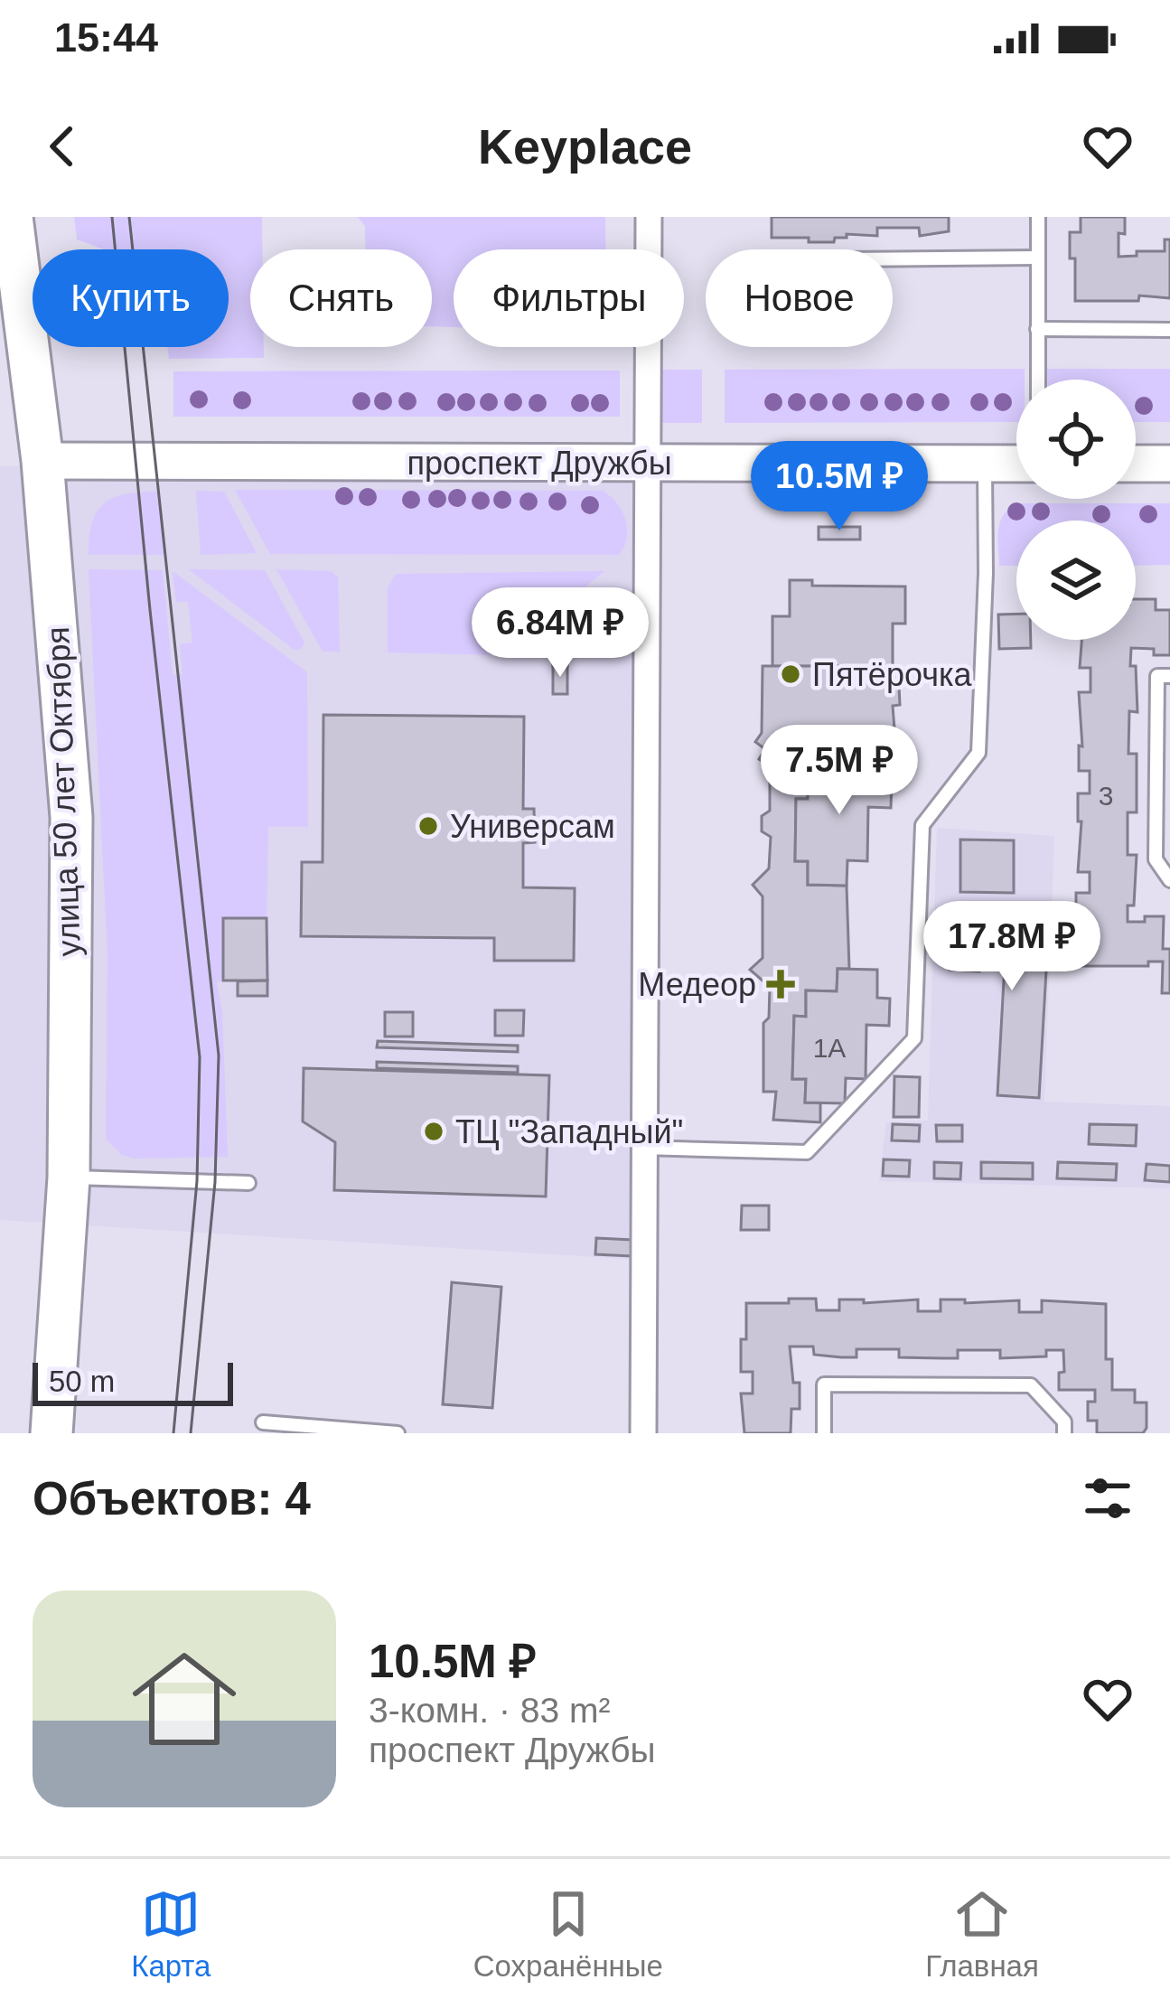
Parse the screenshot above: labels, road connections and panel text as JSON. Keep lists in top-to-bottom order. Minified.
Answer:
{"streets":{"main road":["проспект Дружбы","улица 50 лет Октября"]},"crossings":[["проспект Дружбы","улица 50 лет Октября"]],"places":{"other":["Пятёрочка","Универсам","ТЦ \"Западный\""],"health":["Медеор"]},"house_numbers":["3","1А"],"scale_bar":"50 m","page":{"status":"15:44","header":"Keyplace","chip":["Купить","Снять","Фильтры","Новое"],"price":["10.5M ₽","6.84M ₽","7.5M ₽","17.8M ₽"],"scale":"50 m","heading":"Объектов: 4","list":[{"name":"10.5M ₽","note":"3-комн. · 83 m² · проспект Дружбы"}],"tabs":["Карта","Сохранённые","Главная"]}}
